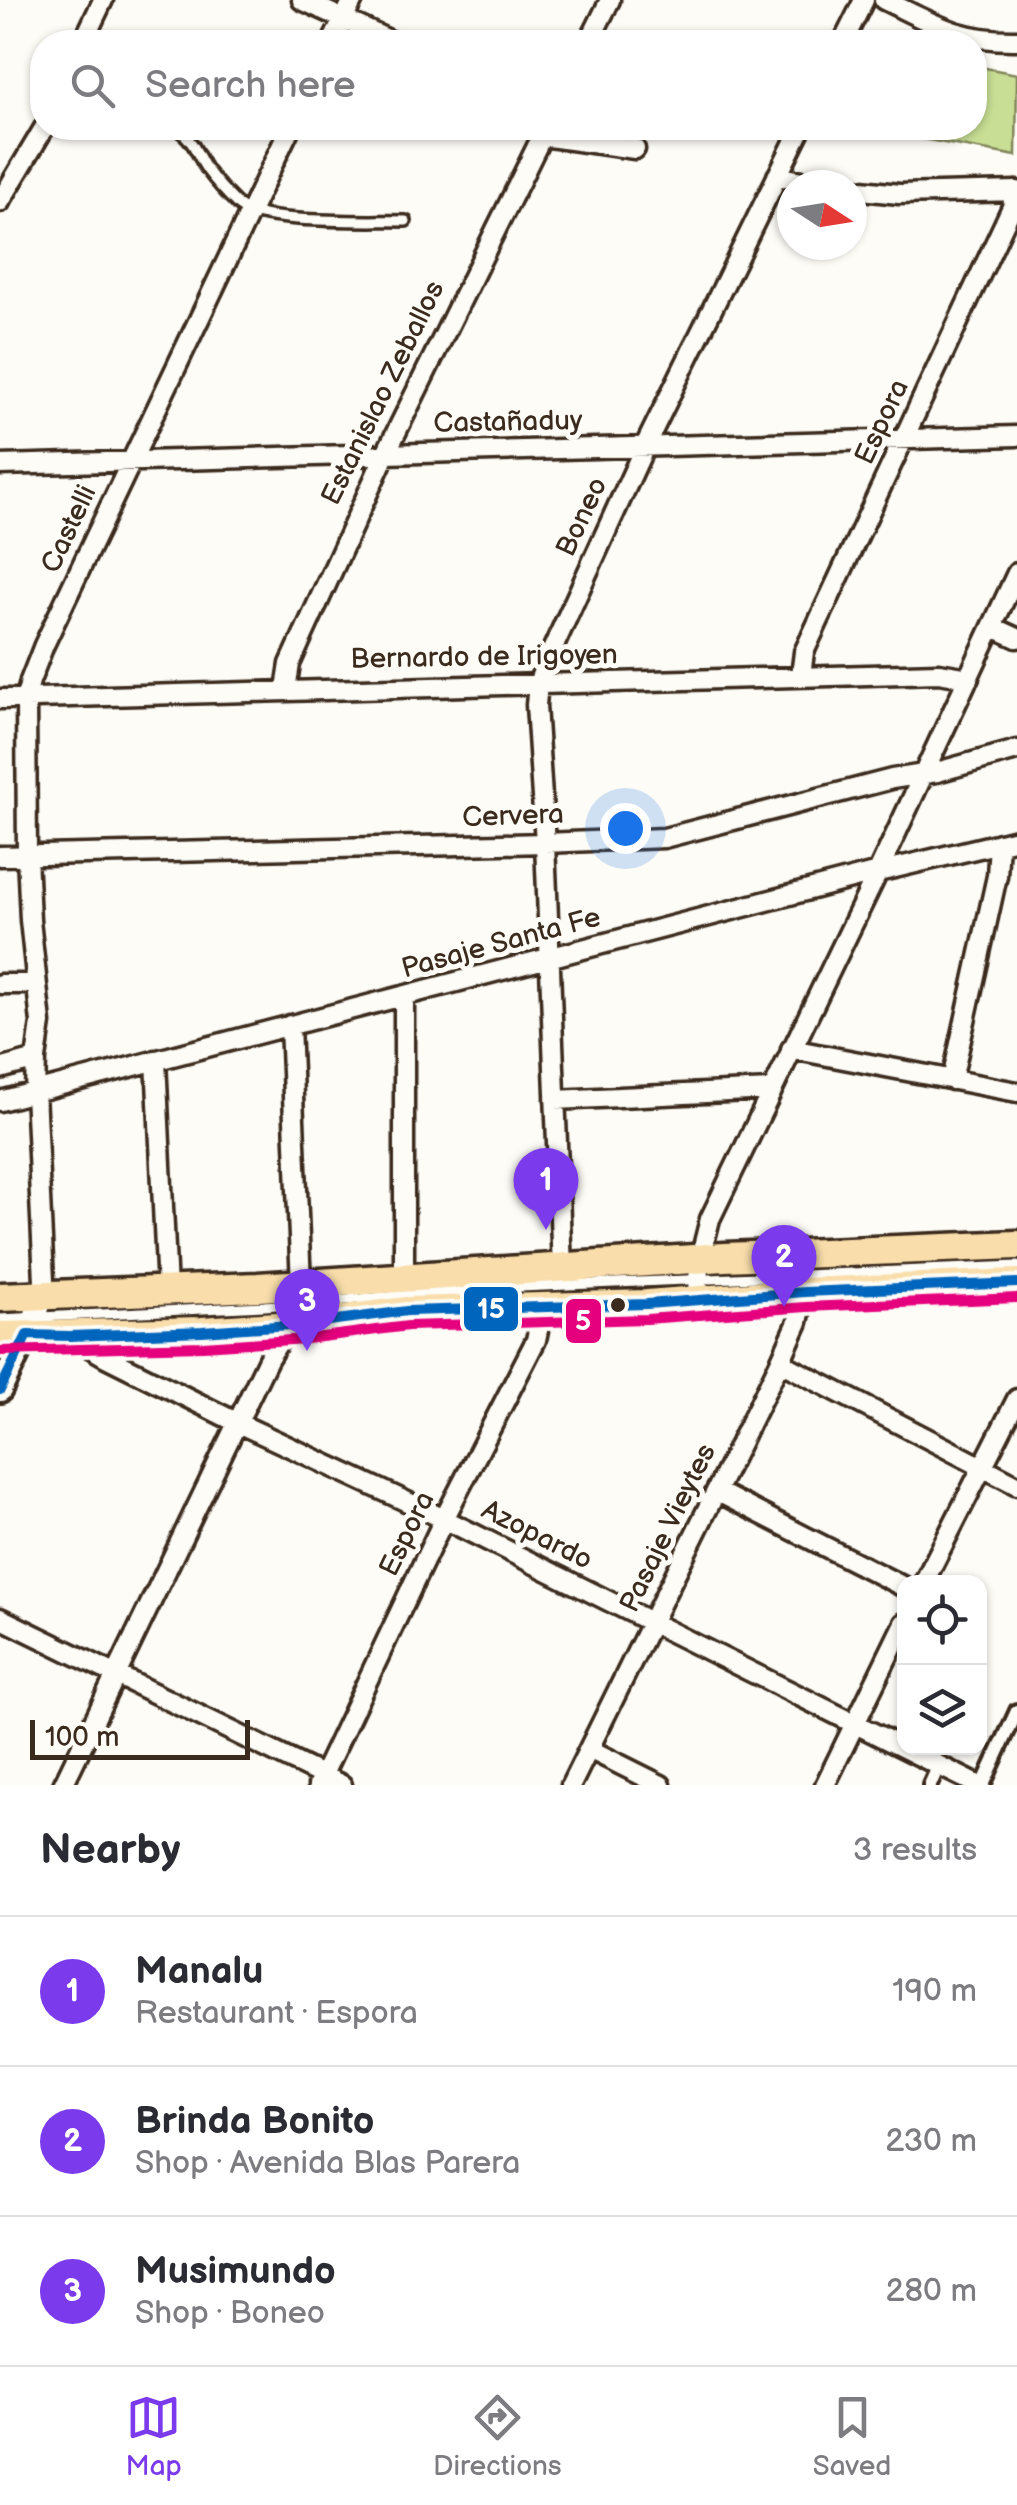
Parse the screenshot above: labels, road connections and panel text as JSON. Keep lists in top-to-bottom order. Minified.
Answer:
{"streets":{"street":["Estanislao Zeballos","Castañaduy","Espora","Boneo","Castelli","Bernardo de Irigoyen","Cervera","Pasaje Santa Fe","Pasaje Vieytes","Azopardo"]},"crossings":[["Estanislao Zeballos","Castañaduy"],["Estanislao Zeballos","Bernardo de Irigoyen"],["Castañaduy","Espora"],["Castañaduy","Boneo"],["Castañaduy","Castelli"],["Espora","Bernardo de Irigoyen"],["Espora","Azopardo"],["Boneo","Bernardo de Irigoyen"],["Boneo","Cervera"],["Boneo","Pasaje Santa Fe"],["Castelli","Bernardo de Irigoyen"],["Castelli","Cervera"],["Pasaje Vieytes","Azopardo"]],"lines":["transit line 15","transit line 5"],"scale_bar":"100 m","north":"right","page":{"search":"Search here","pins":["1","2","3"],"scale":"100 m","heading":["Nearby","3 results"],"list":[{"mark":"1","name":"Manalu","note":"Restaurant · Espora","value":"190 m"},{"mark":"2","name":"Brinda Bonito","note":"Shop · Avenida Blas Parera","value":"230 m"},{"mark":"3","name":"Musimundo","note":"Shop · Boneo","value":"280 m"}],"nav":["Map","Directions","Saved"]}}
